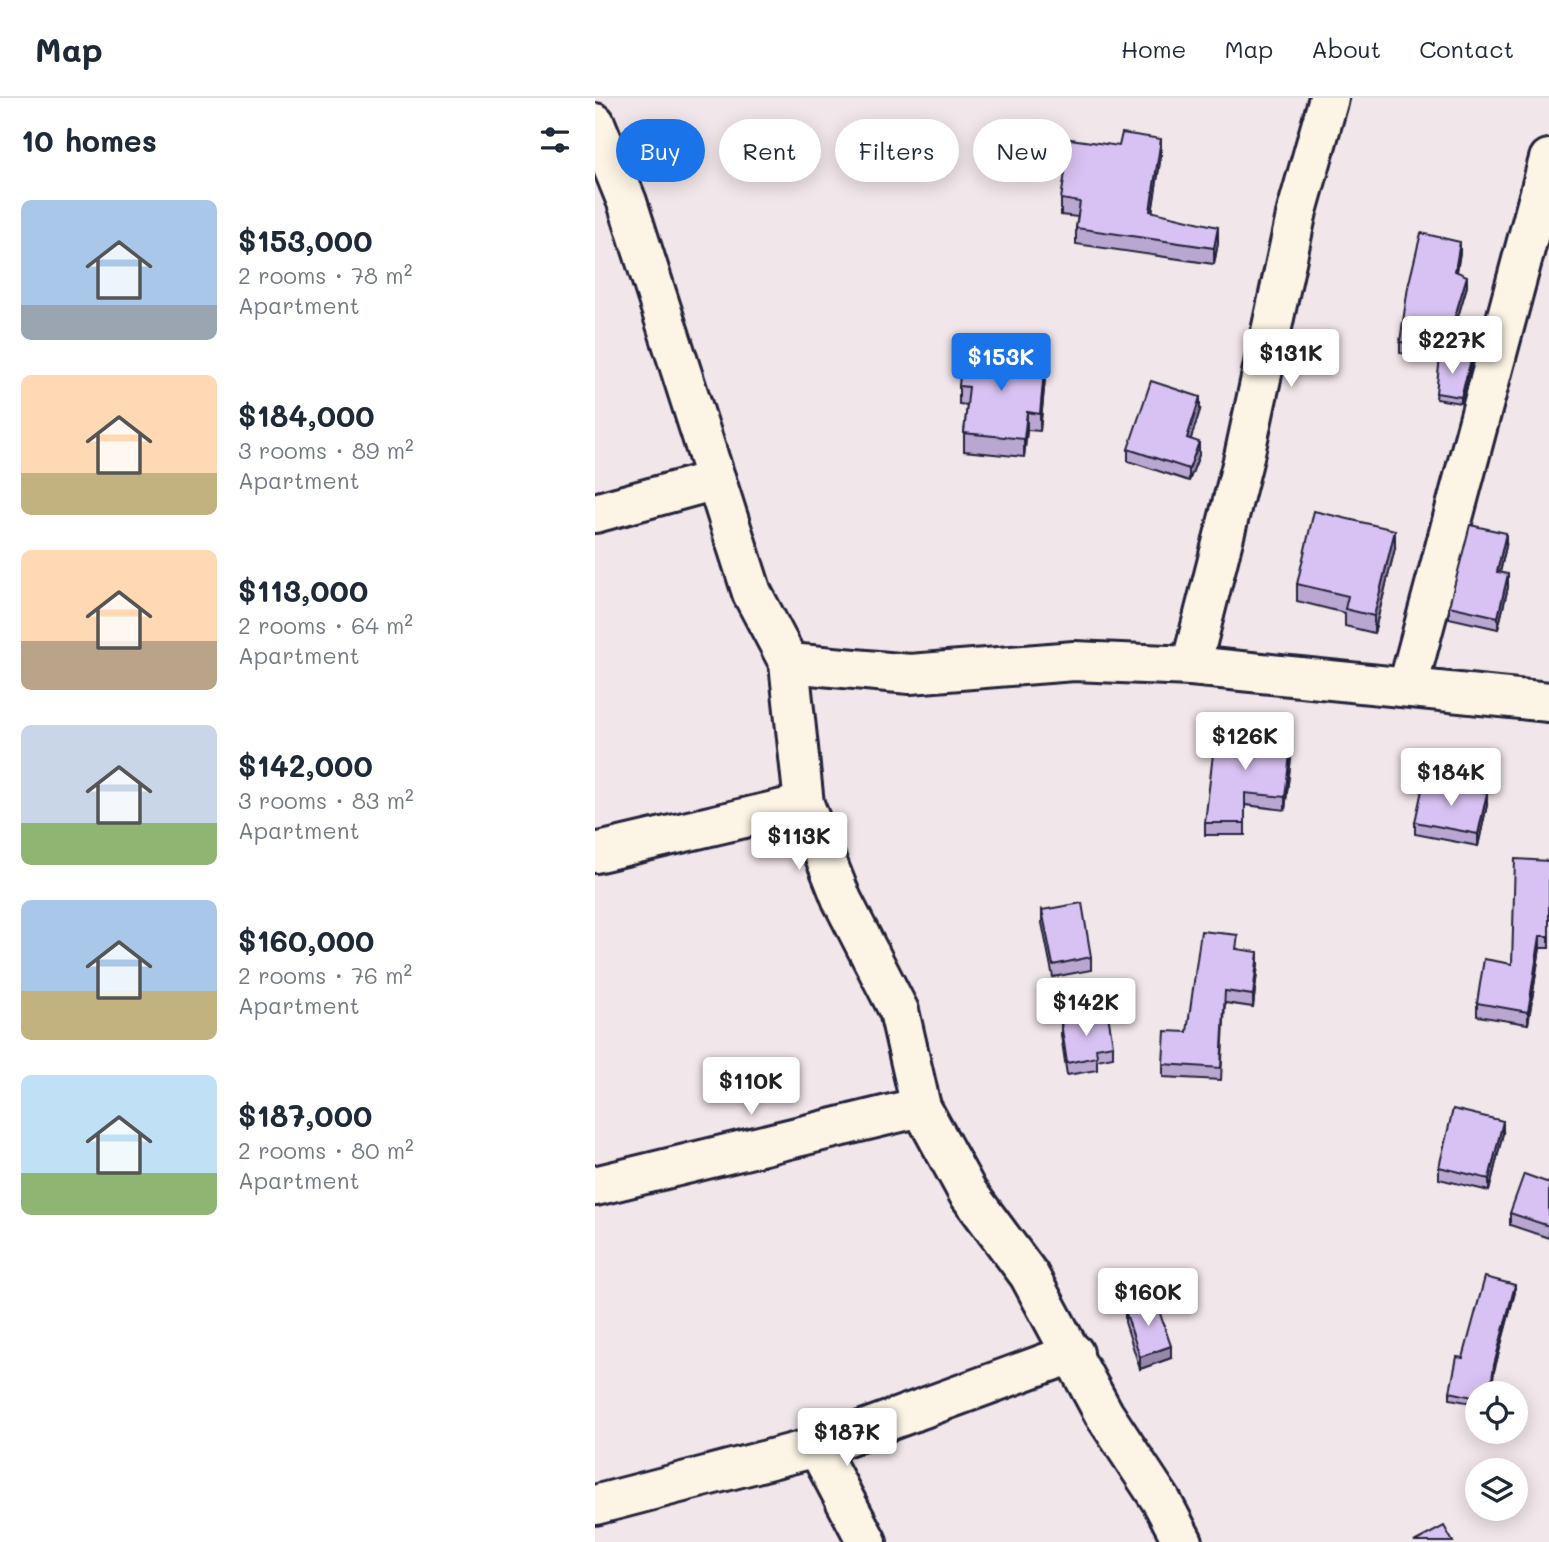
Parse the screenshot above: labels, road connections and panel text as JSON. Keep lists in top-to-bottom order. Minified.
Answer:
{"page":{"header":"Map","nav":["Home","Map","About","Contact"],"heading":"10 homes","chip":["Buy","Rent","Filters","New"],"list":[{"name":"$153,000","note":"2 rooms · 78 m² · Apartment"},{"name":"$184,000","note":"3 rooms · 89 m² · Apartment"},{"name":"$113,000","note":"2 rooms · 64 m² · Apartment"},{"name":"$142,000","note":"3 rooms · 83 m² · Apartment"},{"name":"$160,000","note":"2 rooms · 76 m² · Apartment"},{"name":"$187,000","note":"2 rooms · 80 m² · Apartment"}],"price":["$227K","$131K","$153K","$126K","$184K","$113K","$142K","$110K","$160K","$187K"]}}
